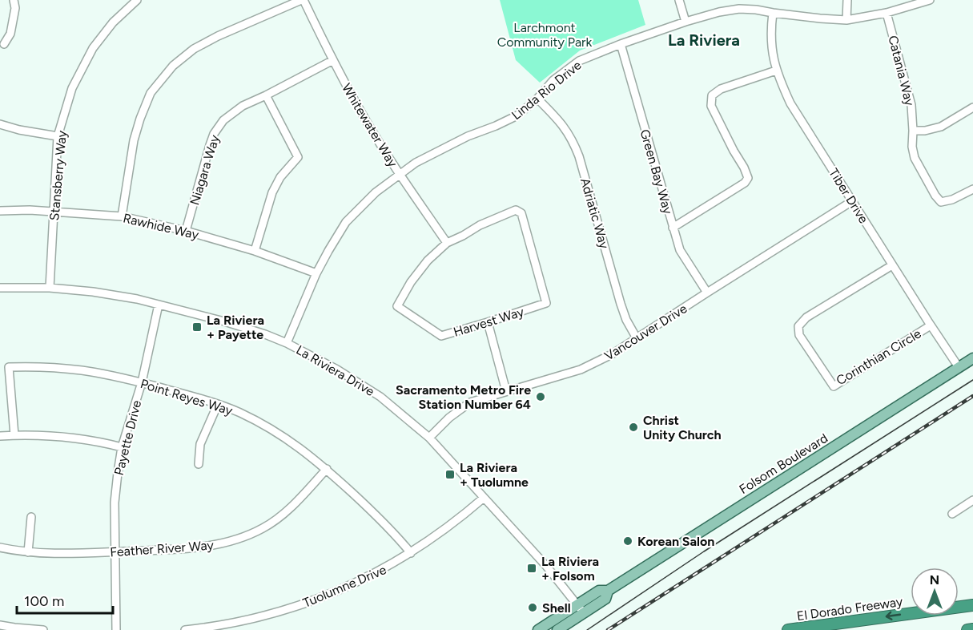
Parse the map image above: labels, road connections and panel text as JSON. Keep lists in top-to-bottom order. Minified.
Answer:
{"streets":{"highway":["El Dorado Freeway"],"main road":["Folsom Boulevard"],"street":["Catania Way","Linda Rio Drive","Whitewater Way","Niagara Way","Green Bay Way","Stansberry Way","Tiber Drive","Adriatic Way","Rawhide Way","Harvest Way","Vancouver Drive","Corinthian Circle","La Riviera Drive","Point Reyes Way","Payette Drive","Feather River Way","Tuolumne Drive"]},"crossings":[["Catania Way","Linda Rio Drive"],["Linda Rio Drive","Whitewater Way"],["Linda Rio Drive","Green Bay Way"],["Linda Rio Drive","Tiber Drive"],["Linda Rio Drive","Adriatic Way"],["Linda Rio Drive","Rawhide Way"],["Linda Rio Drive","La Riviera Drive"],["Whitewater Way","Niagara Way"],["Whitewater Way","Harvest Way"],["Niagara Way","Rawhide Way"],["Green Bay Way","Vancouver Drive"],["Stansberry Way","Rawhide Way"],["Stansberry Way","La Riviera Drive"],["Tiber Drive","Vancouver Drive"],["Tiber Drive","Corinthian Circle"],["Tiber Drive","Folsom Boulevard"],["Adriatic Way","Vancouver Drive"],["Vancouver Drive","La Riviera Drive"],["La Riviera Drive","Payette Drive"],["La Riviera Drive","Folsom Boulevard"],["La Riviera Drive","Tuolumne Drive"],["Point Reyes Way","Payette Drive"],["Point Reyes Way","Feather River Way"],["Point Reyes Way","Tuolumne Drive"],["Payette Drive","Feather River Way"]],"one_way":["El Dorado Freeway"],"districts":["La Riviera"],"parks":["Larchmont Community Park"],"places":{"transit":["La Riviera + Payette","La Riviera + Tuolumne","La Riviera + Folsom"],"other":["Sacramento Metro Fire Station Number 64","Christ Unity Church","Korean Salon","Shell"]},"scale_bar":"100 m","north":"top"}
